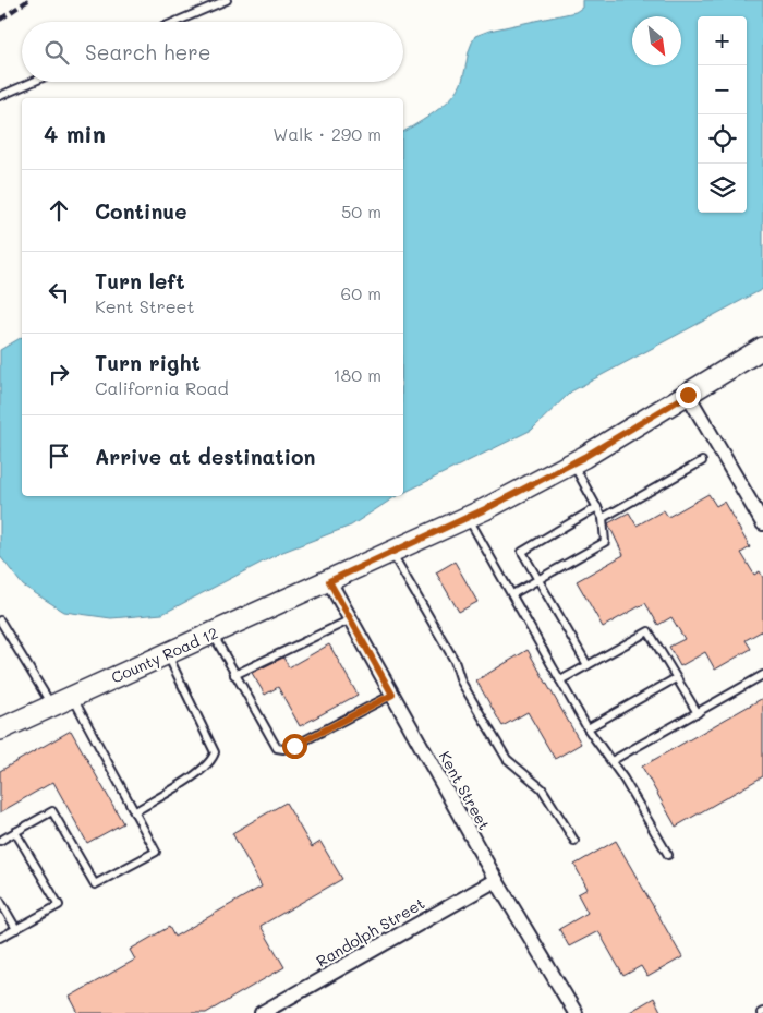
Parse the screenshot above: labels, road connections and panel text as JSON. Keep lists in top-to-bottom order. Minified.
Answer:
{"streets":{"main road":["County Road 12"],"street":["Kent Street","Randolph Street"]},"crossings":[["County Road 12","Kent Street"],["Kent Street","Randolph Street"]],"north":"bottom right","page":{"map_buttons":["+","−"],"search":"Search here","heading":["4 min","Walk · 290 m"],"list":[["Continue","50 m"],["Turn left","Kent Street","60 m"],["Turn right","California Road","180 m"],"Arrive at destination"]}}
